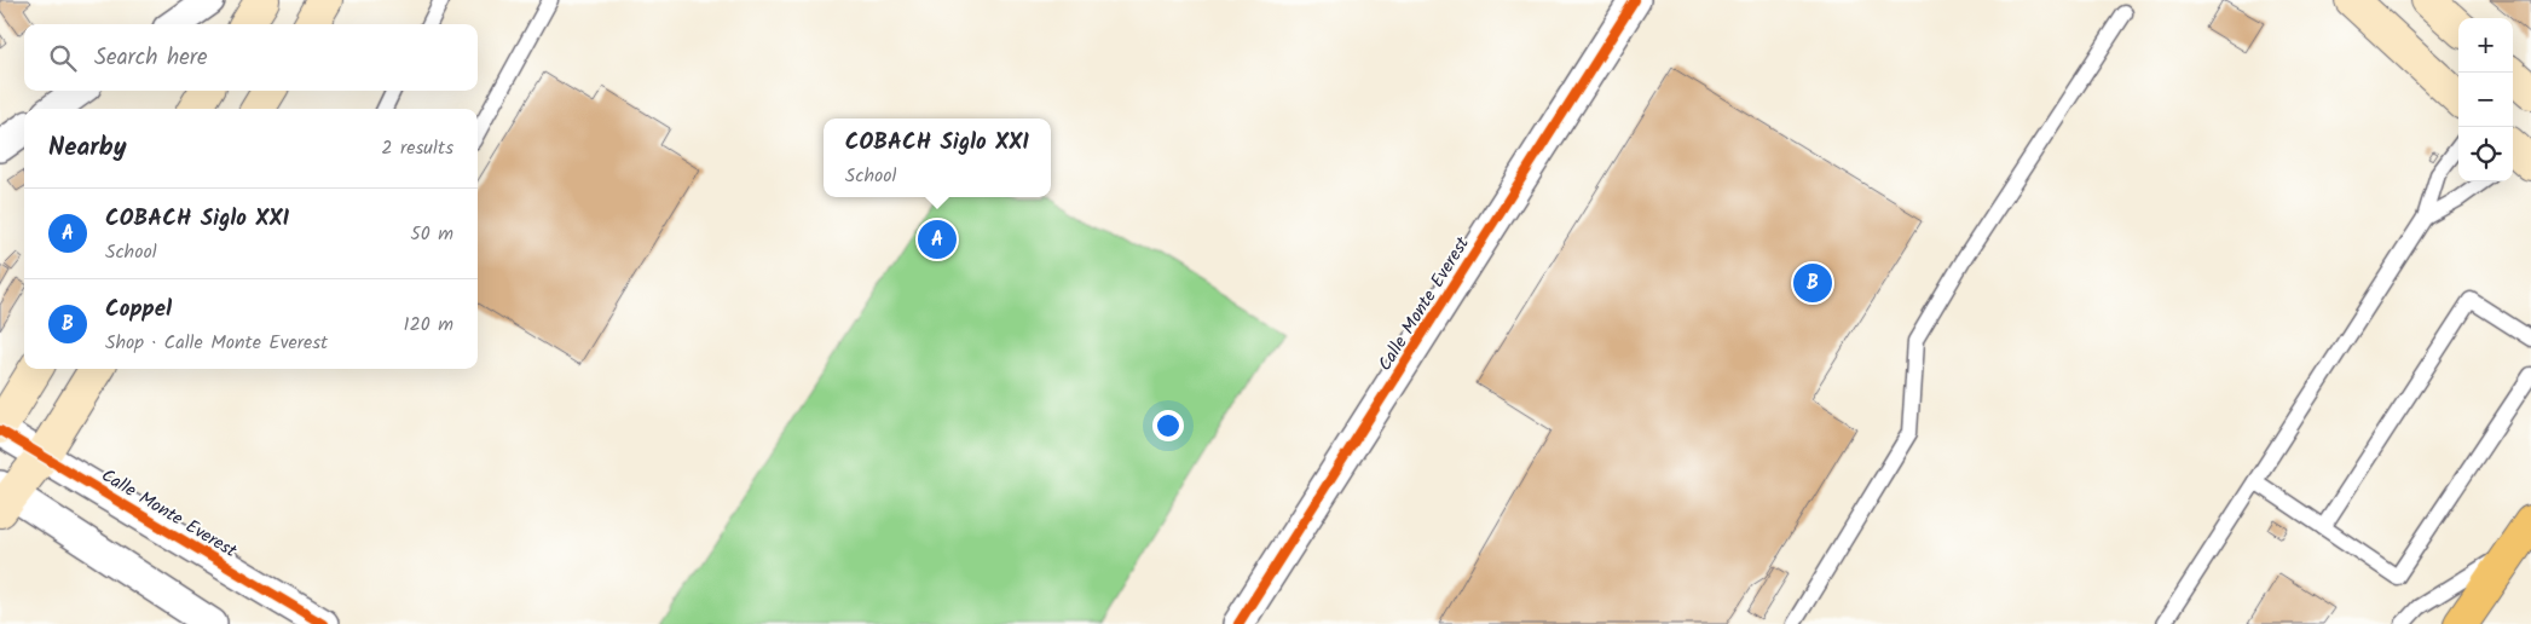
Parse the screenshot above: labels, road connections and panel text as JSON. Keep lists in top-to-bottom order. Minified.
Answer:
{"streets":{"street":["Calle Monte Everest"]},"page":{"map_buttons":["+","−"],"search":"Search here","heading":["Nearby","2 results"],"popup":["COBACH Siglo XXI","School"],"list":[{"mark":"A","name":"COBACH Siglo XXI","note":"School","value":"50 m"},{"mark":"B","name":"Coppel","note":"Shop · Calle Monte Everest","value":"120 m"}],"pins":["A","B"]}}
